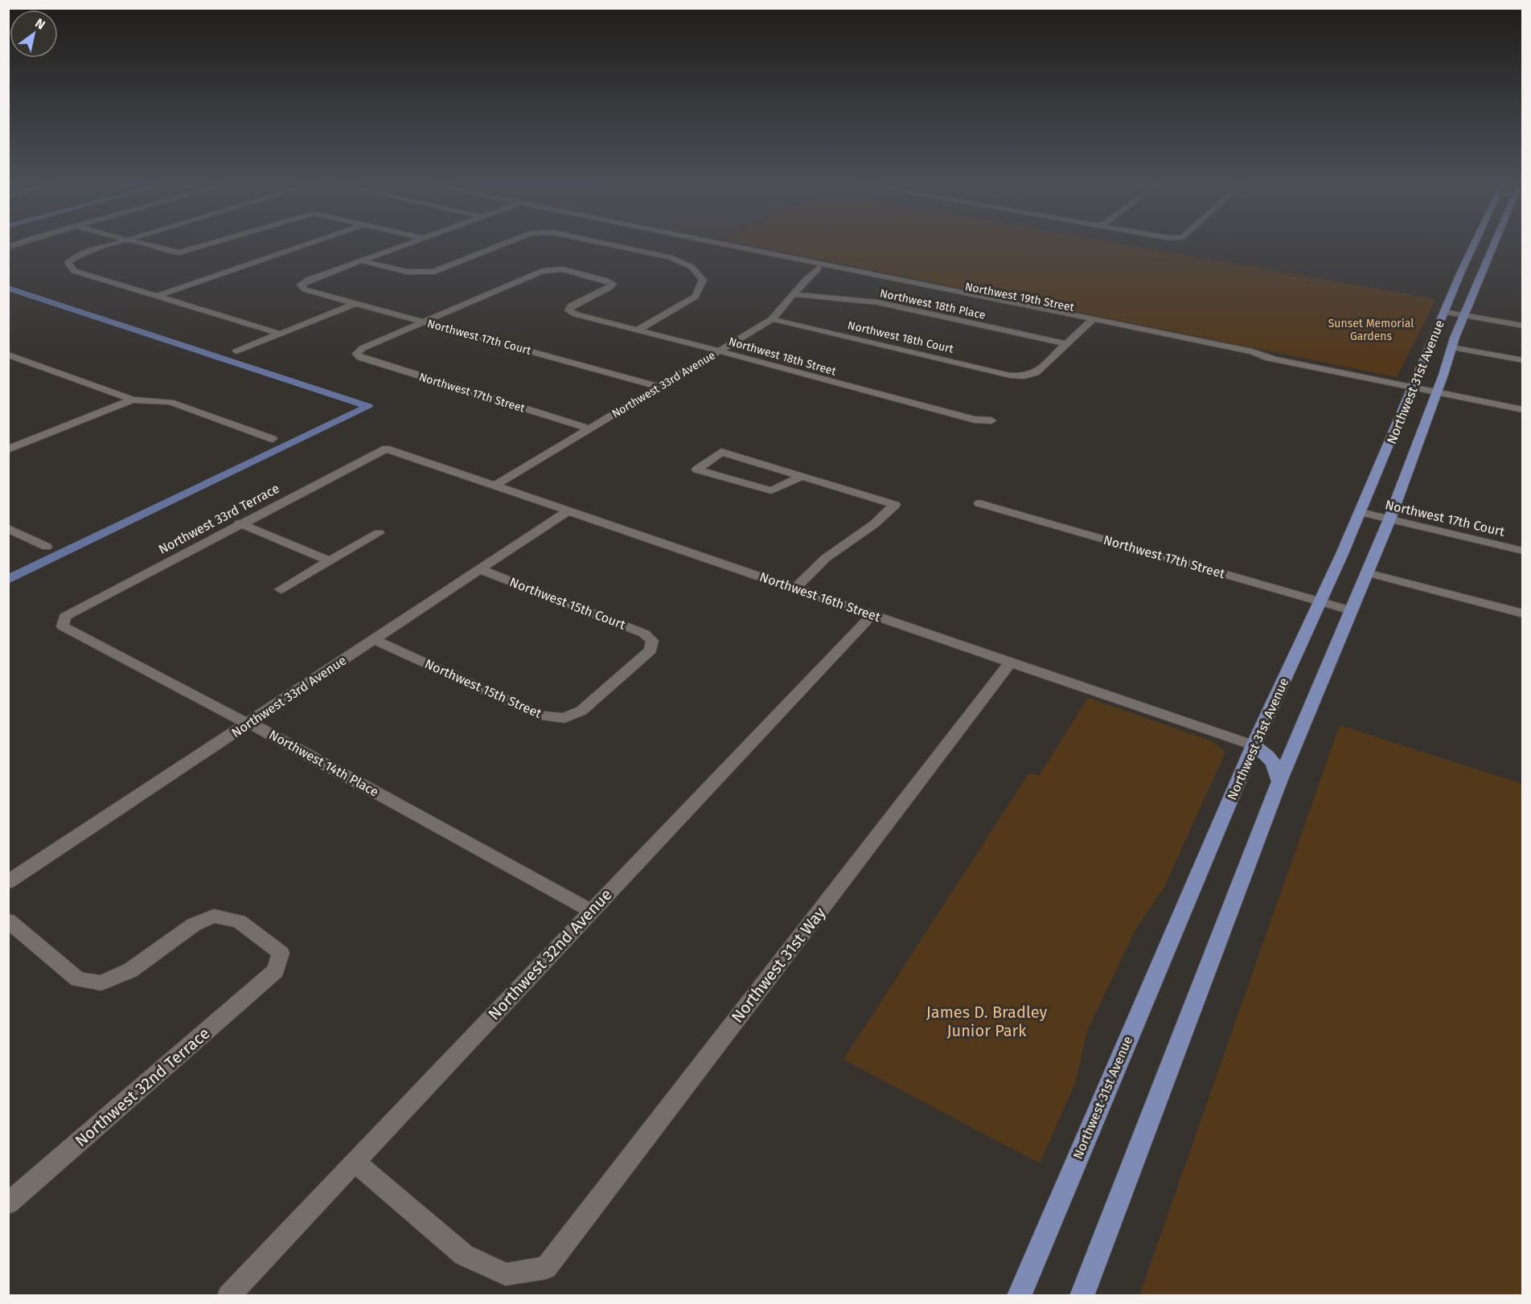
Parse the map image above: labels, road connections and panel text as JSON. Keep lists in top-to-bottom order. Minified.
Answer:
{"streets":{"main road":["Northwest 31st Avenue"],"street":["Northwest 19th Street","Northwest 18th Place","Northwest 17th Court","Northwest 18th Court","Northwest 18th Street","Northwest 33rd Avenue","Northwest 17th Street","Northwest 33rd Terrace","Northwest 16th Street","Northwest 15th Court","Northwest 15th Street","Northwest 14th Place","Northwest 32nd Avenue","Northwest 31st Way","Northwest 32nd Terrace"]},"crossings":[["Northwest 19th Street","Northwest 31st Avenue"],["Northwest 19th Street","Northwest 33rd Avenue"],["Northwest 18th Place","Northwest 18th Court"],["Northwest 18th Place","Northwest 33rd Avenue"],["Northwest 17th Court","Northwest 18th Street"],["Northwest 17th Court","Northwest 31st Avenue"],["Northwest 17th Court","Northwest 33rd Avenue"],["Northwest 17th Court","Northwest 17th Street"],["Northwest 18th Court","Northwest 33rd Avenue"],["Northwest 18th Street","Northwest 33rd Avenue"],["Northwest 18th Street","Northwest 17th Street"],["Northwest 31st Avenue","Northwest 17th Street"],["Northwest 31st Avenue","Northwest 16th Street"],["Northwest 33rd Avenue","Northwest 17th Street"],["Northwest 33rd Avenue","Northwest 16th Street"],["Northwest 33rd Avenue","Northwest 15th Court"],["Northwest 33rd Avenue","Northwest 15th Street"],["Northwest 33rd Avenue","Northwest 14th Place"],["Northwest 33rd Terrace","Northwest 16th Street"],["Northwest 33rd Terrace","Northwest 14th Place"],["Northwest 16th Street","Northwest 32nd Avenue"],["Northwest 16th Street","Northwest 31st Way"],["Northwest 15th Court","Northwest 15th Street"],["Northwest 14th Place","Northwest 32nd Avenue"],["Northwest 32nd Avenue","Northwest 31st Way"]],"parks":["Sunset Memorial Gardens","James D. Bradley Junior Park"],"north":"top right"}
